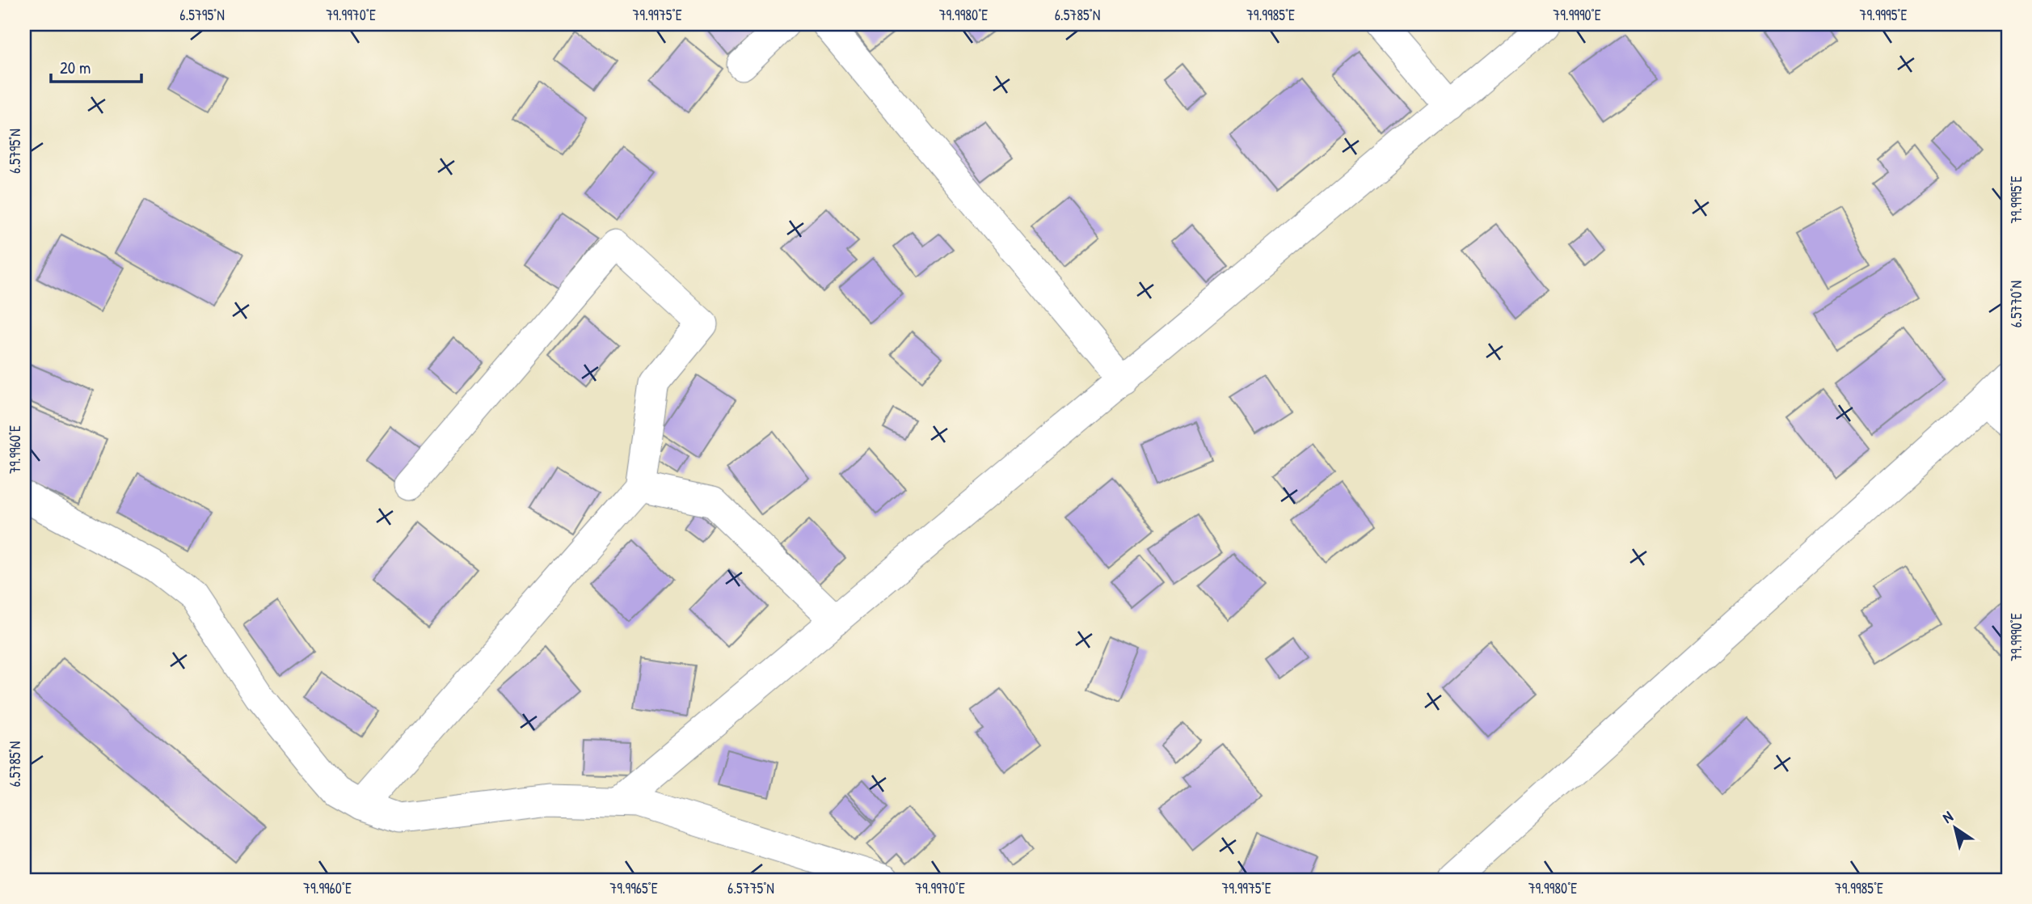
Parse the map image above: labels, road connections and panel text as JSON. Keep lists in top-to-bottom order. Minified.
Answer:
{"scale_bar":"20 m","north":"top left","coordinates":["6.5795°N","79.9970°E","79.9975°E","79.9980°E","6.5785°N","79.9985°E","79.9990°E","79.9995°E","6.5770°N","79.9960°E","79.9965°E","6.5775°N"]}
